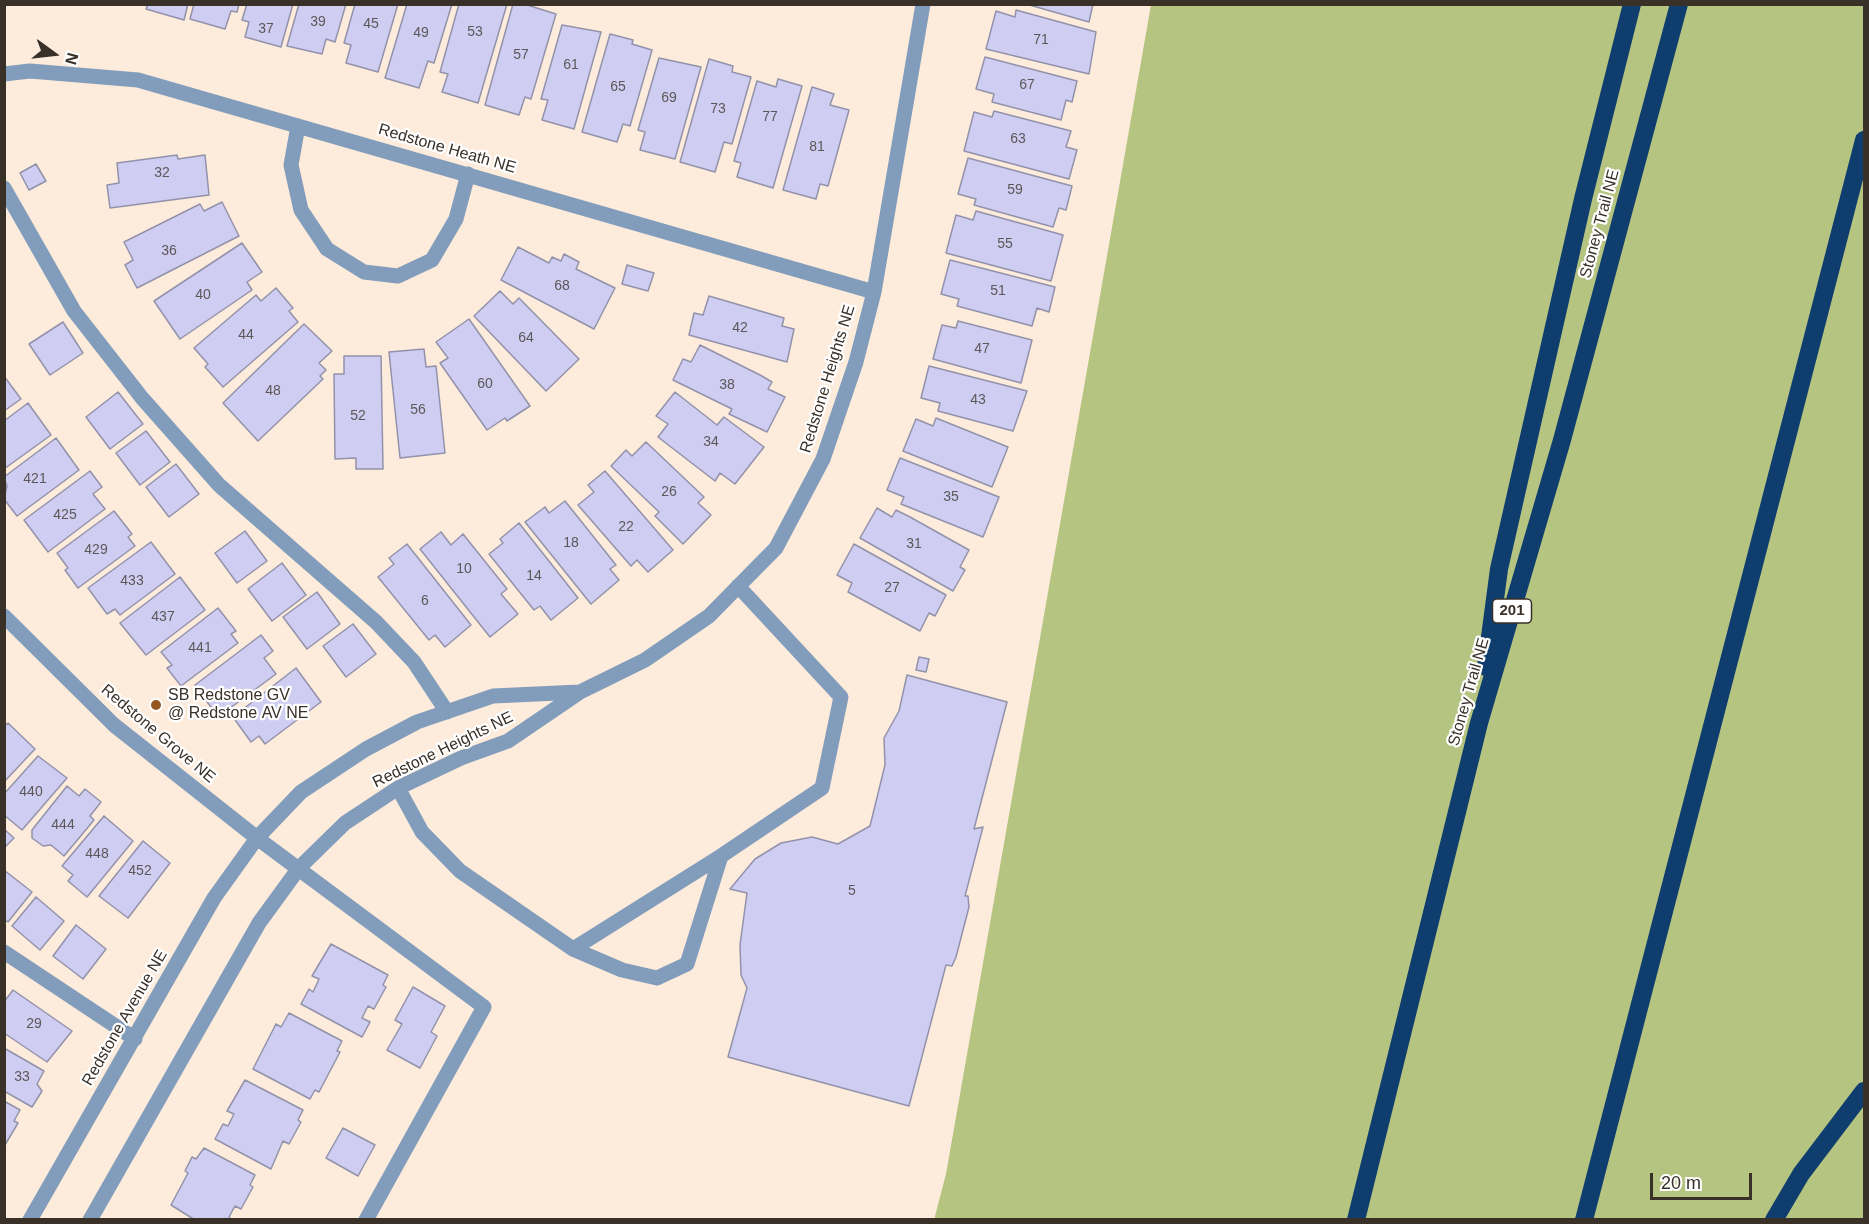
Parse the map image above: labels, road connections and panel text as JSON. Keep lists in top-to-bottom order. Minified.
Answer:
{"streets":{"highway":["Stoney Trail NE","201"],"street":["Redstone Heath NE","Redstone Heights NE","Redstone Grove NE","Redstone Avenue NE"]},"crossings":[["Redstone Heath NE","Redstone Heights NE"],["Redstone Heights NE","Redstone Grove NE"],["Redstone Heights NE","Redstone Avenue NE"],["Redstone Grove NE","Redstone Avenue NE"]],"places":["SB Redstone GV @ Redstone AV NE"],"house_numbers":["39","45","37","53","49","71","57","61","67","65","69","73","77","63","81","32","59","55","36","68","51","40","42","44","64","47","60","38","48","43","56","52","34","421","26","35","425","22","18","31","429","10","14","433","27","6","437","441","440","444","448","452","5","29","33"],"scale_bar":"20 m","north":"right"}
